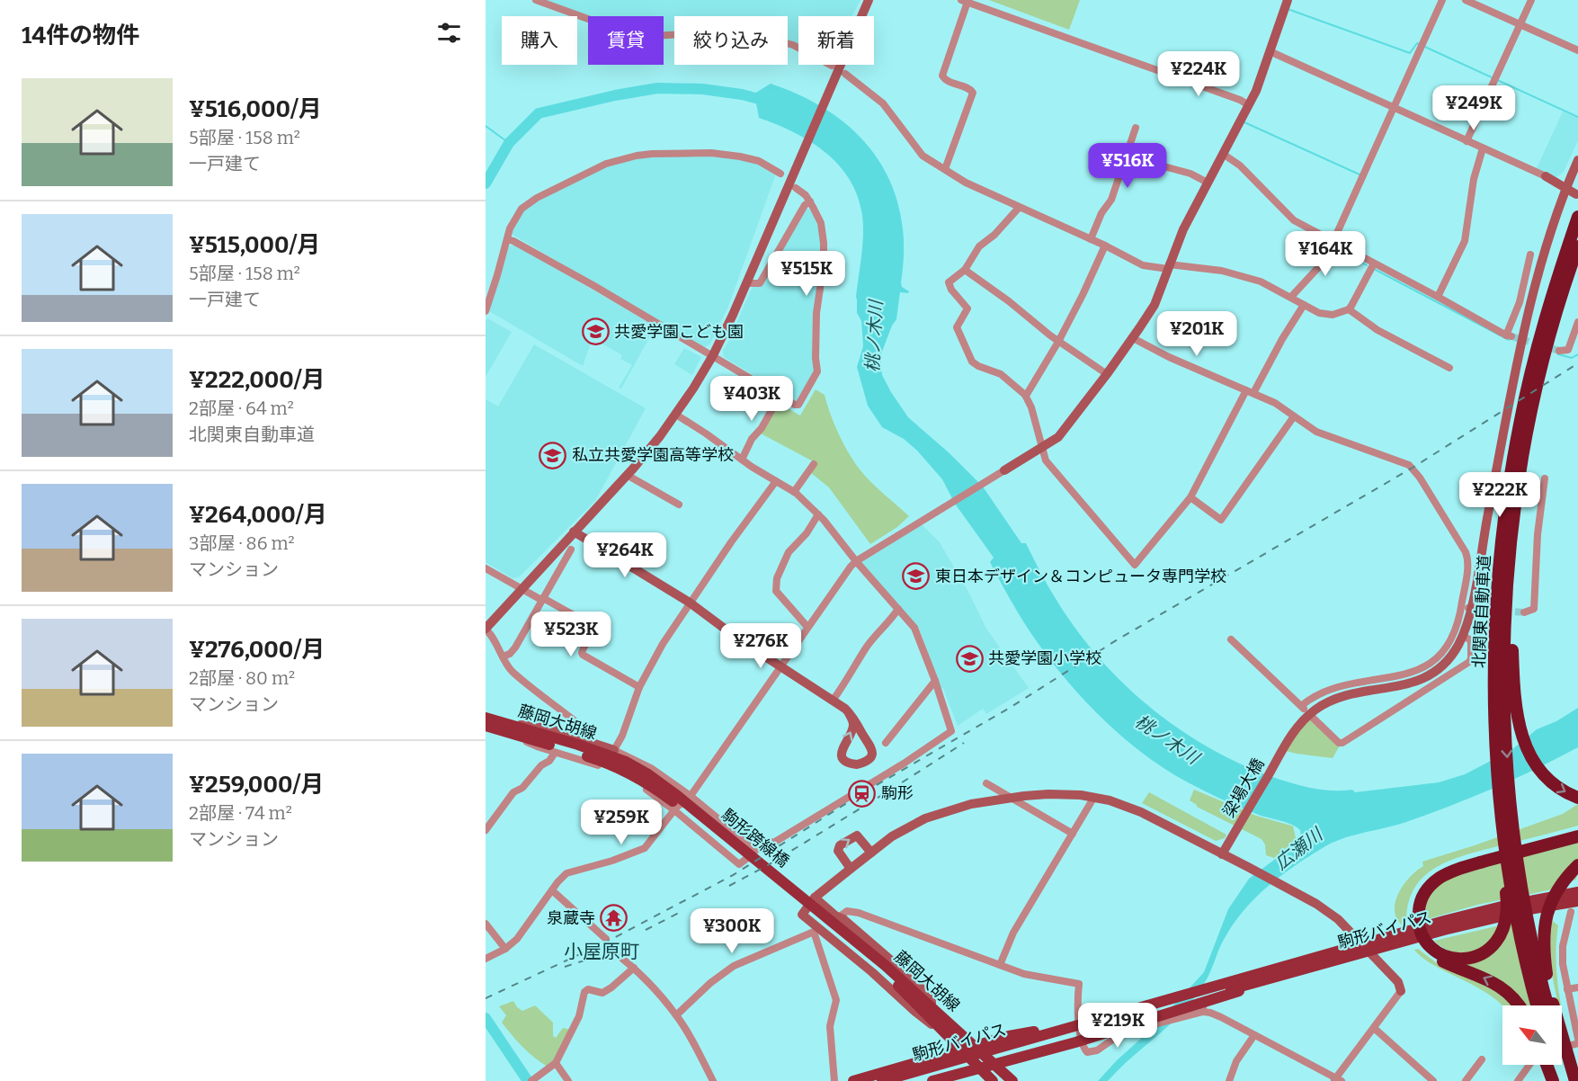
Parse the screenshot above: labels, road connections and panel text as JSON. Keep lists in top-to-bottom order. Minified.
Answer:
{"streets":{"highway":["北関東自動車道"],"main road":["藤岡大胡線","駒形跨線橋","駒形バイパス"],"street":["梁場大橋"]},"crossings":[["藤岡大胡線","駒形跨線橋"]],"districts":["小屋原町"],"water":["桃ノ木川","広瀬川"],"places":{"school or university":["共愛学園こども園","私立共愛学園高等学校","東日本デザイン＆コンピュータ専門学校","共愛学園小学校"],"station":["駒形"],"temple":["泉蔵寺"]},"north":"top left","page":{"heading":"14件の物件","chip":["購入","賃貸","絞り込み","新着"],"price":["¥224K","¥249K","¥516K","¥164K","¥515K","¥201K","¥403K","¥222K","¥264K","¥523K","¥276K","¥259K","¥300K","¥219K"],"list":[{"name":"¥516,000/月","note":"5部屋 · 158 m² · 一戸建て"},{"name":"¥515,000/月","note":"5部屋 · 158 m² · 一戸建て"},{"name":"¥222,000/月","note":"2部屋 · 64 m² · 北関東自動車道"},{"name":"¥264,000/月","note":"3部屋 · 86 m² · マンション"},{"name":"¥276,000/月","note":"2部屋 · 80 m² · マンション"},{"name":"¥259,000/月","note":"2部屋 · 74 m² · マンション"}]}}
